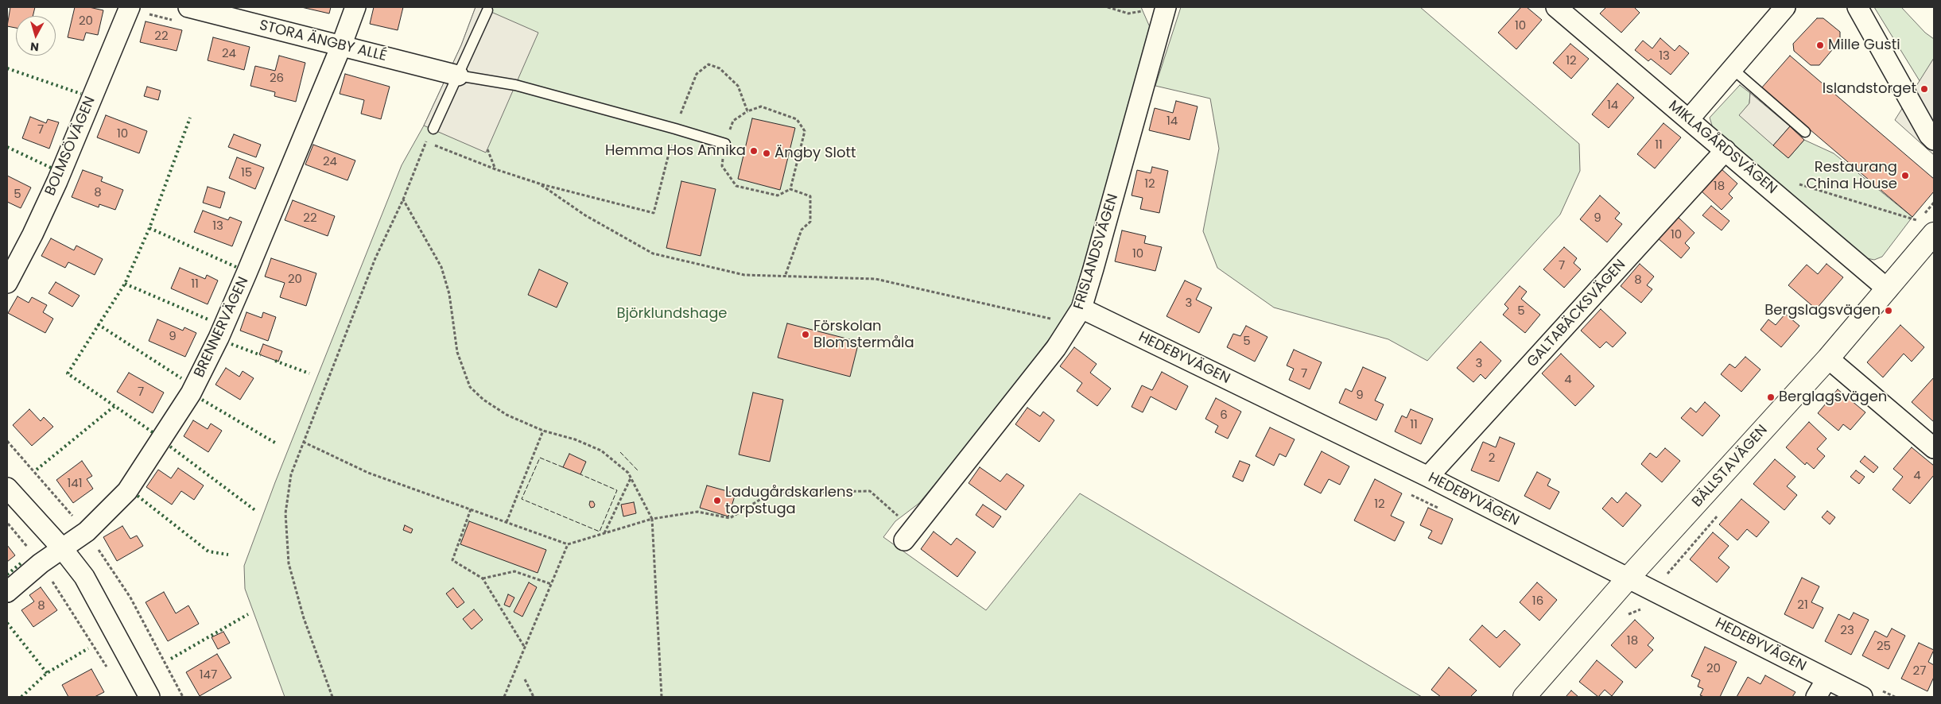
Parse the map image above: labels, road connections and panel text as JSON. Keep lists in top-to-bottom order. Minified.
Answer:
{"streets":{"street":["STORA ÄNGBY ALLÉ","BOLMSÖVÄGEN","MIKLAGÅRDSVÄGEN","FRISLANDSVÄGEN","GALTABÄCKSVÄGEN","BRENNERVÄGEN","HEDEBYVÄGEN","BÄLLSTAVÄGEN"]},"crossings":[["STORA ÄNGBY ALLÉ","BRENNERVÄGEN"],["MIKLAGÅRDSVÄGEN","GALTABÄCKSVÄGEN"],["MIKLAGÅRDSVÄGEN","BÄLLSTAVÄGEN"],["FRISLANDSVÄGEN","HEDEBYVÄGEN"],["GALTABÄCKSVÄGEN","HEDEBYVÄGEN"],["HEDEBYVÄGEN","BÄLLSTAVÄGEN"]],"parks":["Björklundshage"],"places":["Mille Gusti","Islandstorget","Hemma Hos Annika","Ängby Slott","Restaurang China House","Bergslagsvägen","Förskolan Blomstermåla","Berglagsvägen","Ladugårdskarlens torpstuga"],"house_numbers":["20","10","22","24","13","12","26","14","14","7","10","11","24","15","12","18","8","5","22","9","13","10","10","7","20","8","11","3","5","9","5","3","7","4","7","9","6","11","2","4","141","12","16","21","8","23","18","25","20","27","147"],"north":"bottom"}
